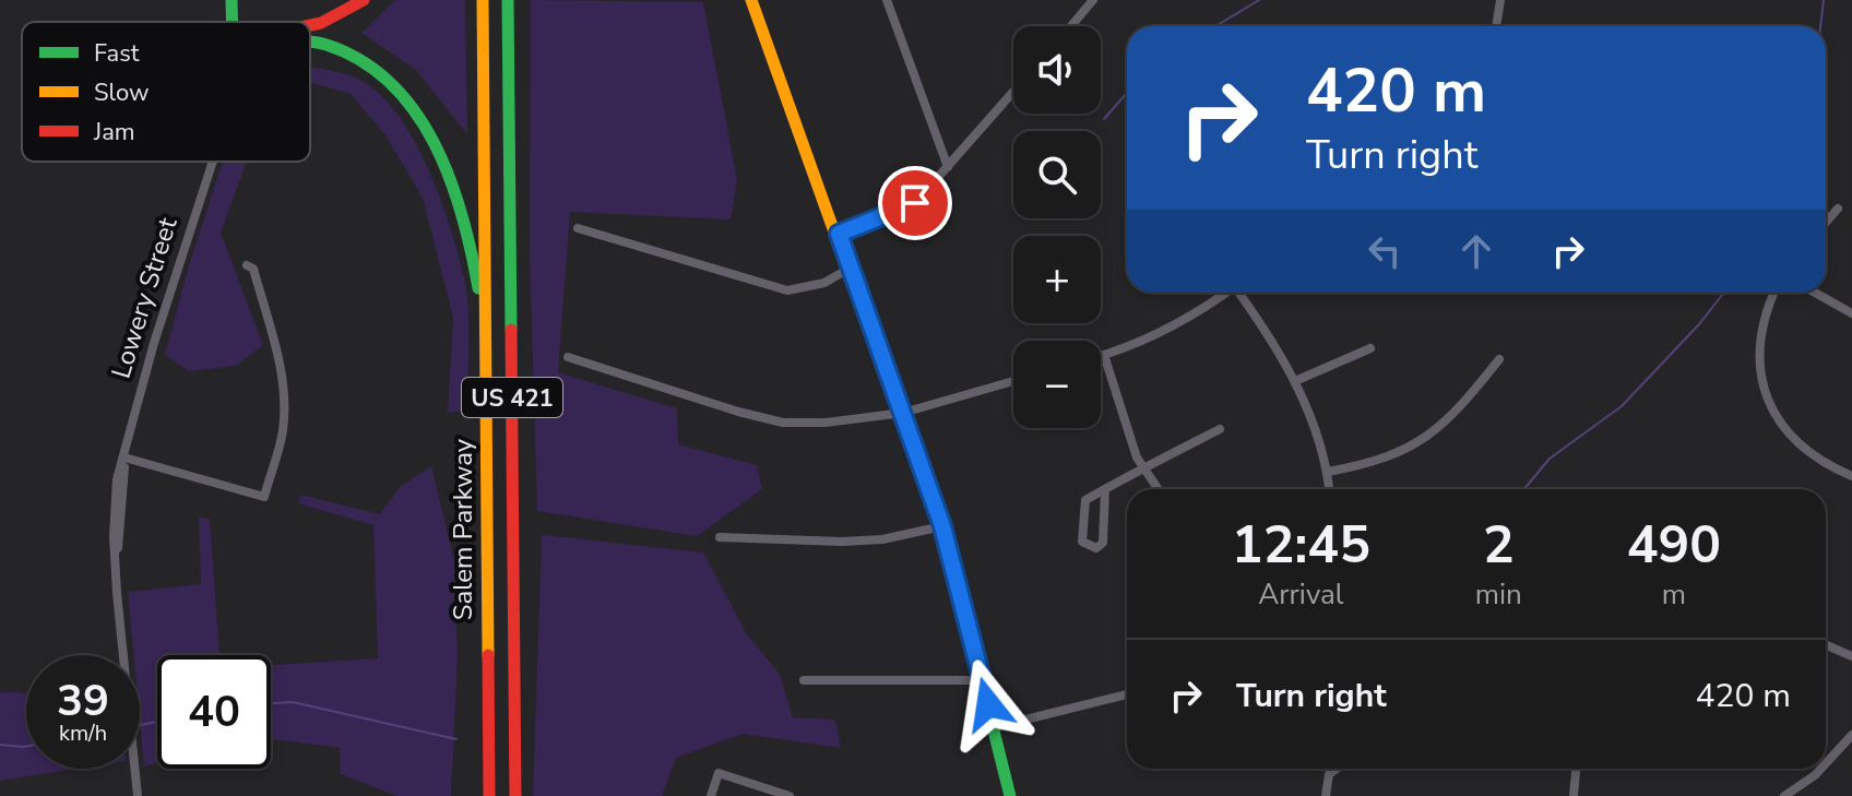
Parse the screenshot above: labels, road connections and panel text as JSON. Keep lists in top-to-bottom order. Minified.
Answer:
{"streets":{"main road":["Lowery Street","US 421","Salem Parkway"]},"legend":["Fast","Slow","Jam"],"page":{"map_buttons":["+","−"],"turn":["420 m","Turn right"],"eta":["12:45","Arrival","2","min","490","m"],"list":[{"name":"Turn right","value":"420 m"}],"speed":"39 km/h","limit":"40"}}
